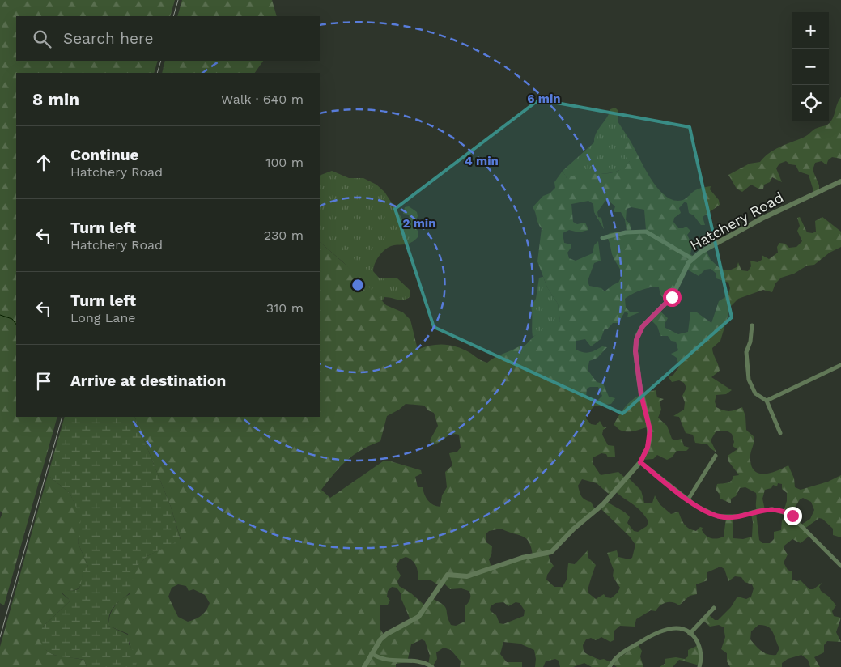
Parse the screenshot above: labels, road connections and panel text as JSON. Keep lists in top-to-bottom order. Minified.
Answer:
{"streets":{"street":["Hatchery Road"]},"page":{"map_buttons":["+","−"],"search":"Search here","heading":["8 min","Walk · 640 m"],"list":[["Continue","Hatchery Road","100 m"],["Turn left","Hatchery Road","230 m"],["Turn left","Long Lane","310 m"],"Arrive at destination"]},"rings":["6 min","4 min","2 min"]}
